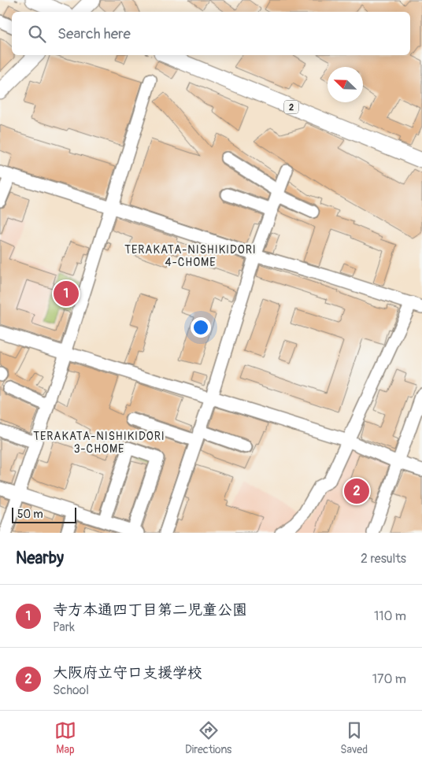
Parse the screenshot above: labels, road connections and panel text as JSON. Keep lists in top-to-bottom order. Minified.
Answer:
{"streets":{"main road":["2"]},"districts":["TERAKATA-NISHIKIDORI 4-CHOME","TERAKATA-NISHIKIDORI 3-CHOME"],"scale_bar":"50 m","north":"top left","page":{"search":"Search here","pins":["1","2"],"scale":"50 m","heading":["Nearby","2 results"],"list":[{"mark":"1","name":"寺方本通四丁目第二児童公園","note":"Park","value":"110 m"},{"mark":"2","name":"大阪府立守口支援学校","note":"School","value":"170 m"}],"nav":["Map","Directions","Saved"]}}
